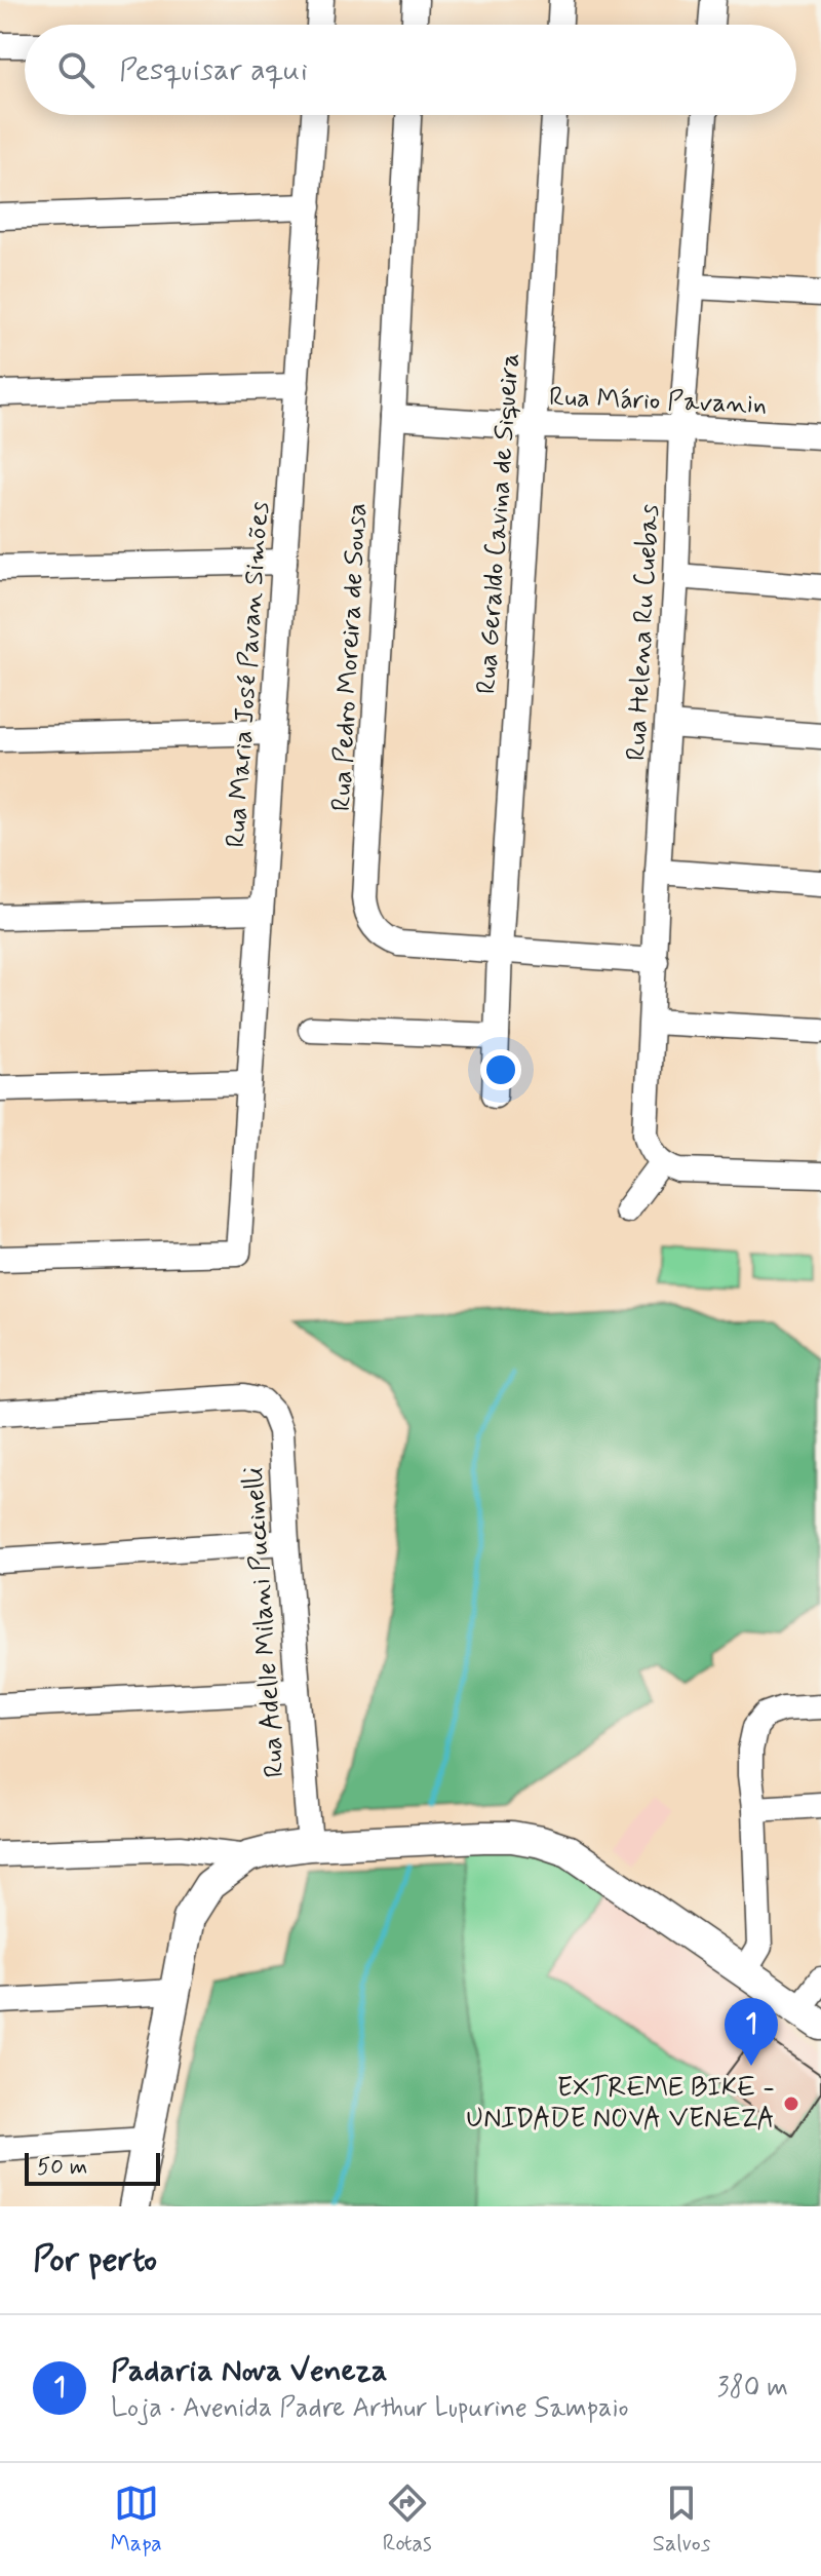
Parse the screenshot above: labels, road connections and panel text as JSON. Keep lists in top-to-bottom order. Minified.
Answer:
{"streets":{"street":["Rua Mário Pavanin","Rua Geraldo Cavina de Siqueira","Rua Helena Ru Cuebas","Rua Pedro Moreira de Sousa","Rua Maria José Pavan Simões","Rua Adelle Milani Puccinelli"]},"crossings":[["Rua Mário Pavanin","Rua Geraldo Cavina de Siqueira"],["Rua Mário Pavanin","Rua Helena Ru Cuebas"],["Rua Mário Pavanin","Rua Pedro Moreira de Sousa"],["Rua Geraldo Cavina de Siqueira","Rua Pedro Moreira de Sousa"],["Rua Helena Ru Cuebas","Rua Pedro Moreira de Sousa"]],"places":["EXTREME BIKE - UNIDADE NOVA VENEZA"],"scale_bar":"50 m","page":{"search":"Pesquisar aqui","pins":"1","scale":"50 m","heading":"Por perto","list":[{"mark":"1","name":"Padaria Nova Veneza","note":"Loja · Avenida Padre Arthur Lupurine Sampaio","value":"380 m"}],"nav":["Mapa","Rotas","Salvos"]}}
